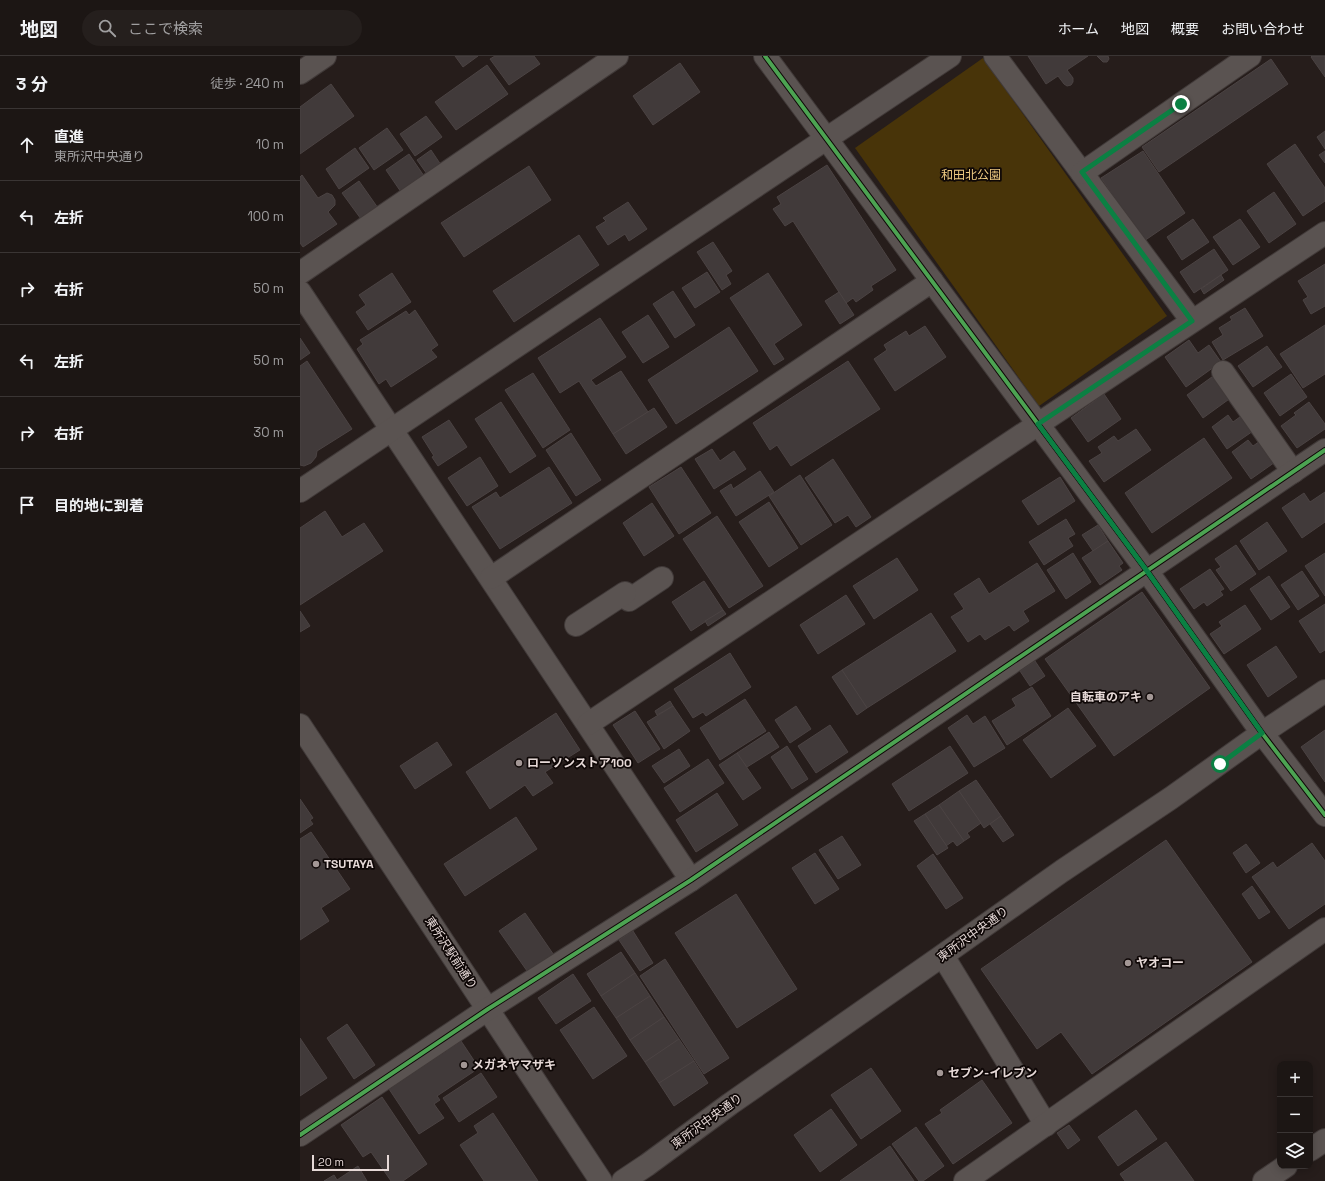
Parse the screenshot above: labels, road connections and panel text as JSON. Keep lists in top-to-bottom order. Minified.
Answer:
{"streets":{"street":["東所沢中央通り","東所沢駅前通り"]},"parks":["和田北公園"],"places":["自転車のアキ","ローソンストア100","TSUTAYA","ヤオコー","メガネヤマザキ","セブン-イレブン"],"scale_bar":"20 m","page":{"header":"地図","search":"ここで検索","nav":["ホーム","地図","概要","お問い合わせ"],"heading":["3 分","徒歩 · 240 m"],"list":[["直進","東所沢中央通り","10 m"],["左折","100 m"],["右折","50 m"],["左折","50 m"],["右折","30 m"],"目的地に到着"],"map_buttons":["+","−"],"scale":"20 m"}}
